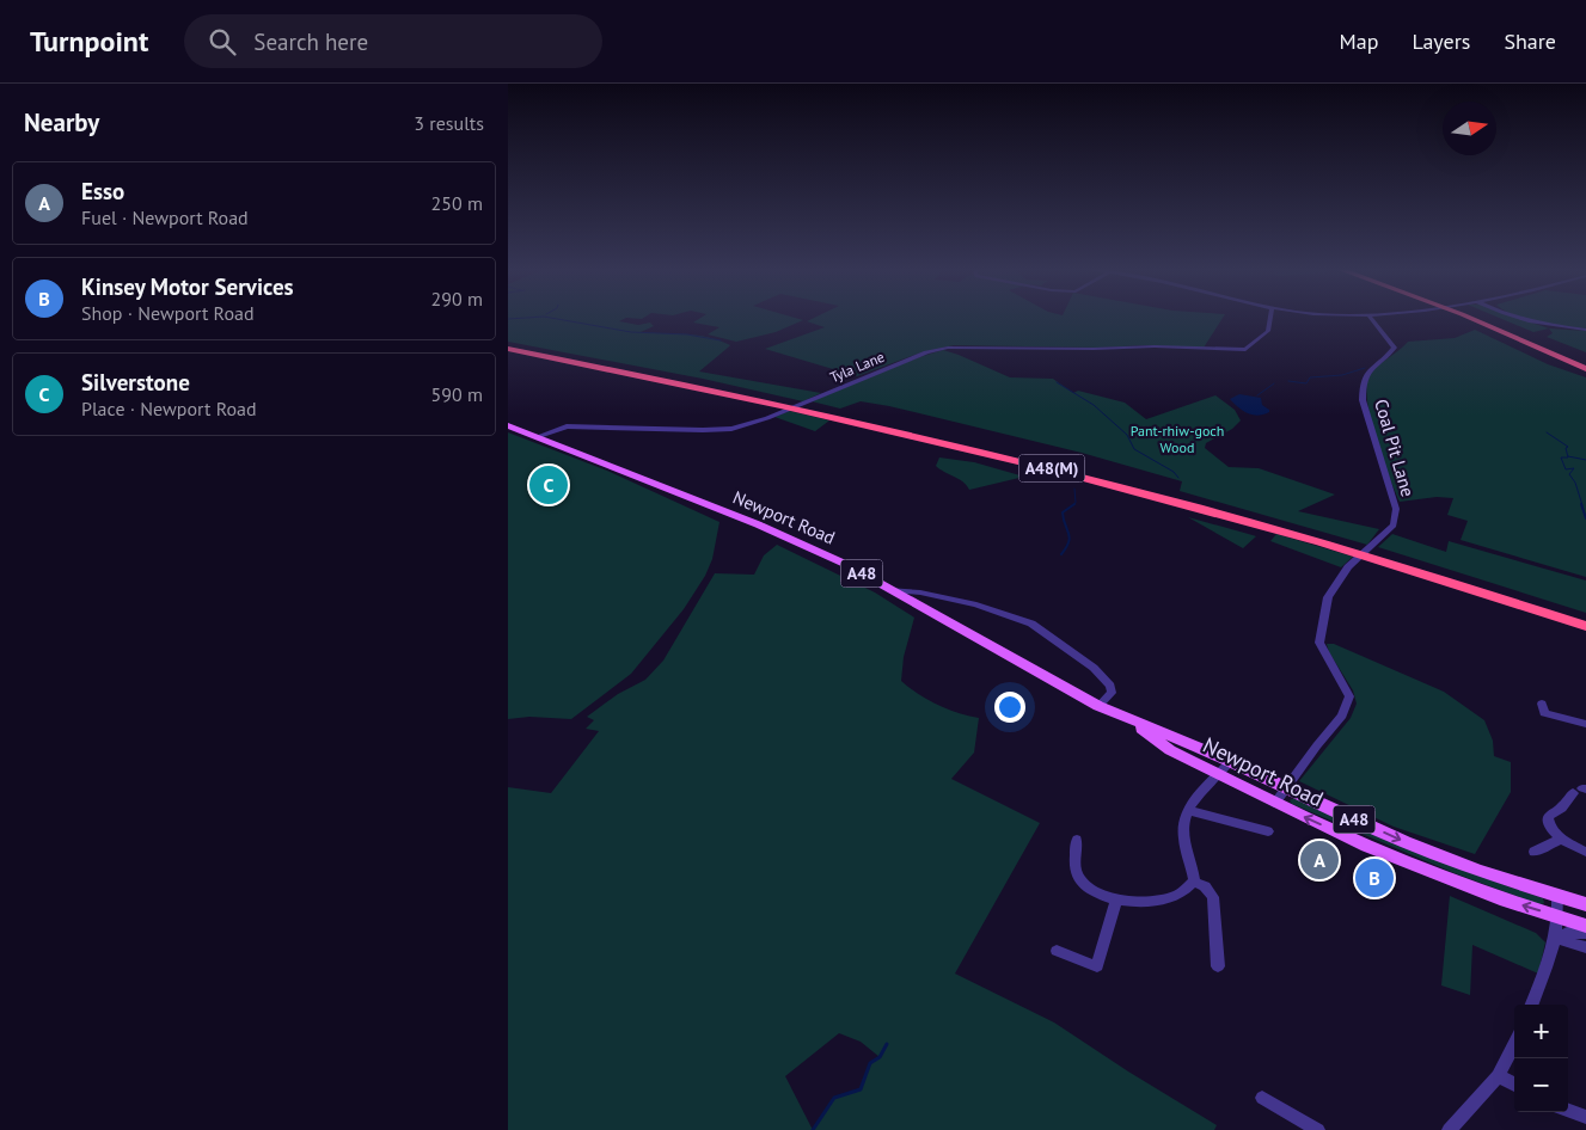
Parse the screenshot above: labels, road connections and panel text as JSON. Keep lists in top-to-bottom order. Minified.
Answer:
{"streets":{"highway":["A48(M)"],"main road":["Newport Road","A48"],"street":["Tyla Lane","Coal Pit Lane"]},"crossings":[["Tyla Lane","Newport Road"],["Coal Pit Lane","Newport Road"]],"parks":["Pant-rhiw-goch Wood"],"north":"right","page":{"header":"Turnpoint","search":"Search here","nav":["Map","Layers","Share"],"heading":["Nearby","3 results"],"list":[{"mark":"A","name":"Esso","note":"Fuel · Newport Road","value":"250 m"},{"mark":"B","name":"Kinsey Motor Services","note":"Shop · Newport Road","value":"290 m"},{"mark":"C","name":"Silverstone","note":"Place · Newport Road","value":"590 m"}],"pins":["C","A","B"],"map_buttons":["+","−"]}}
